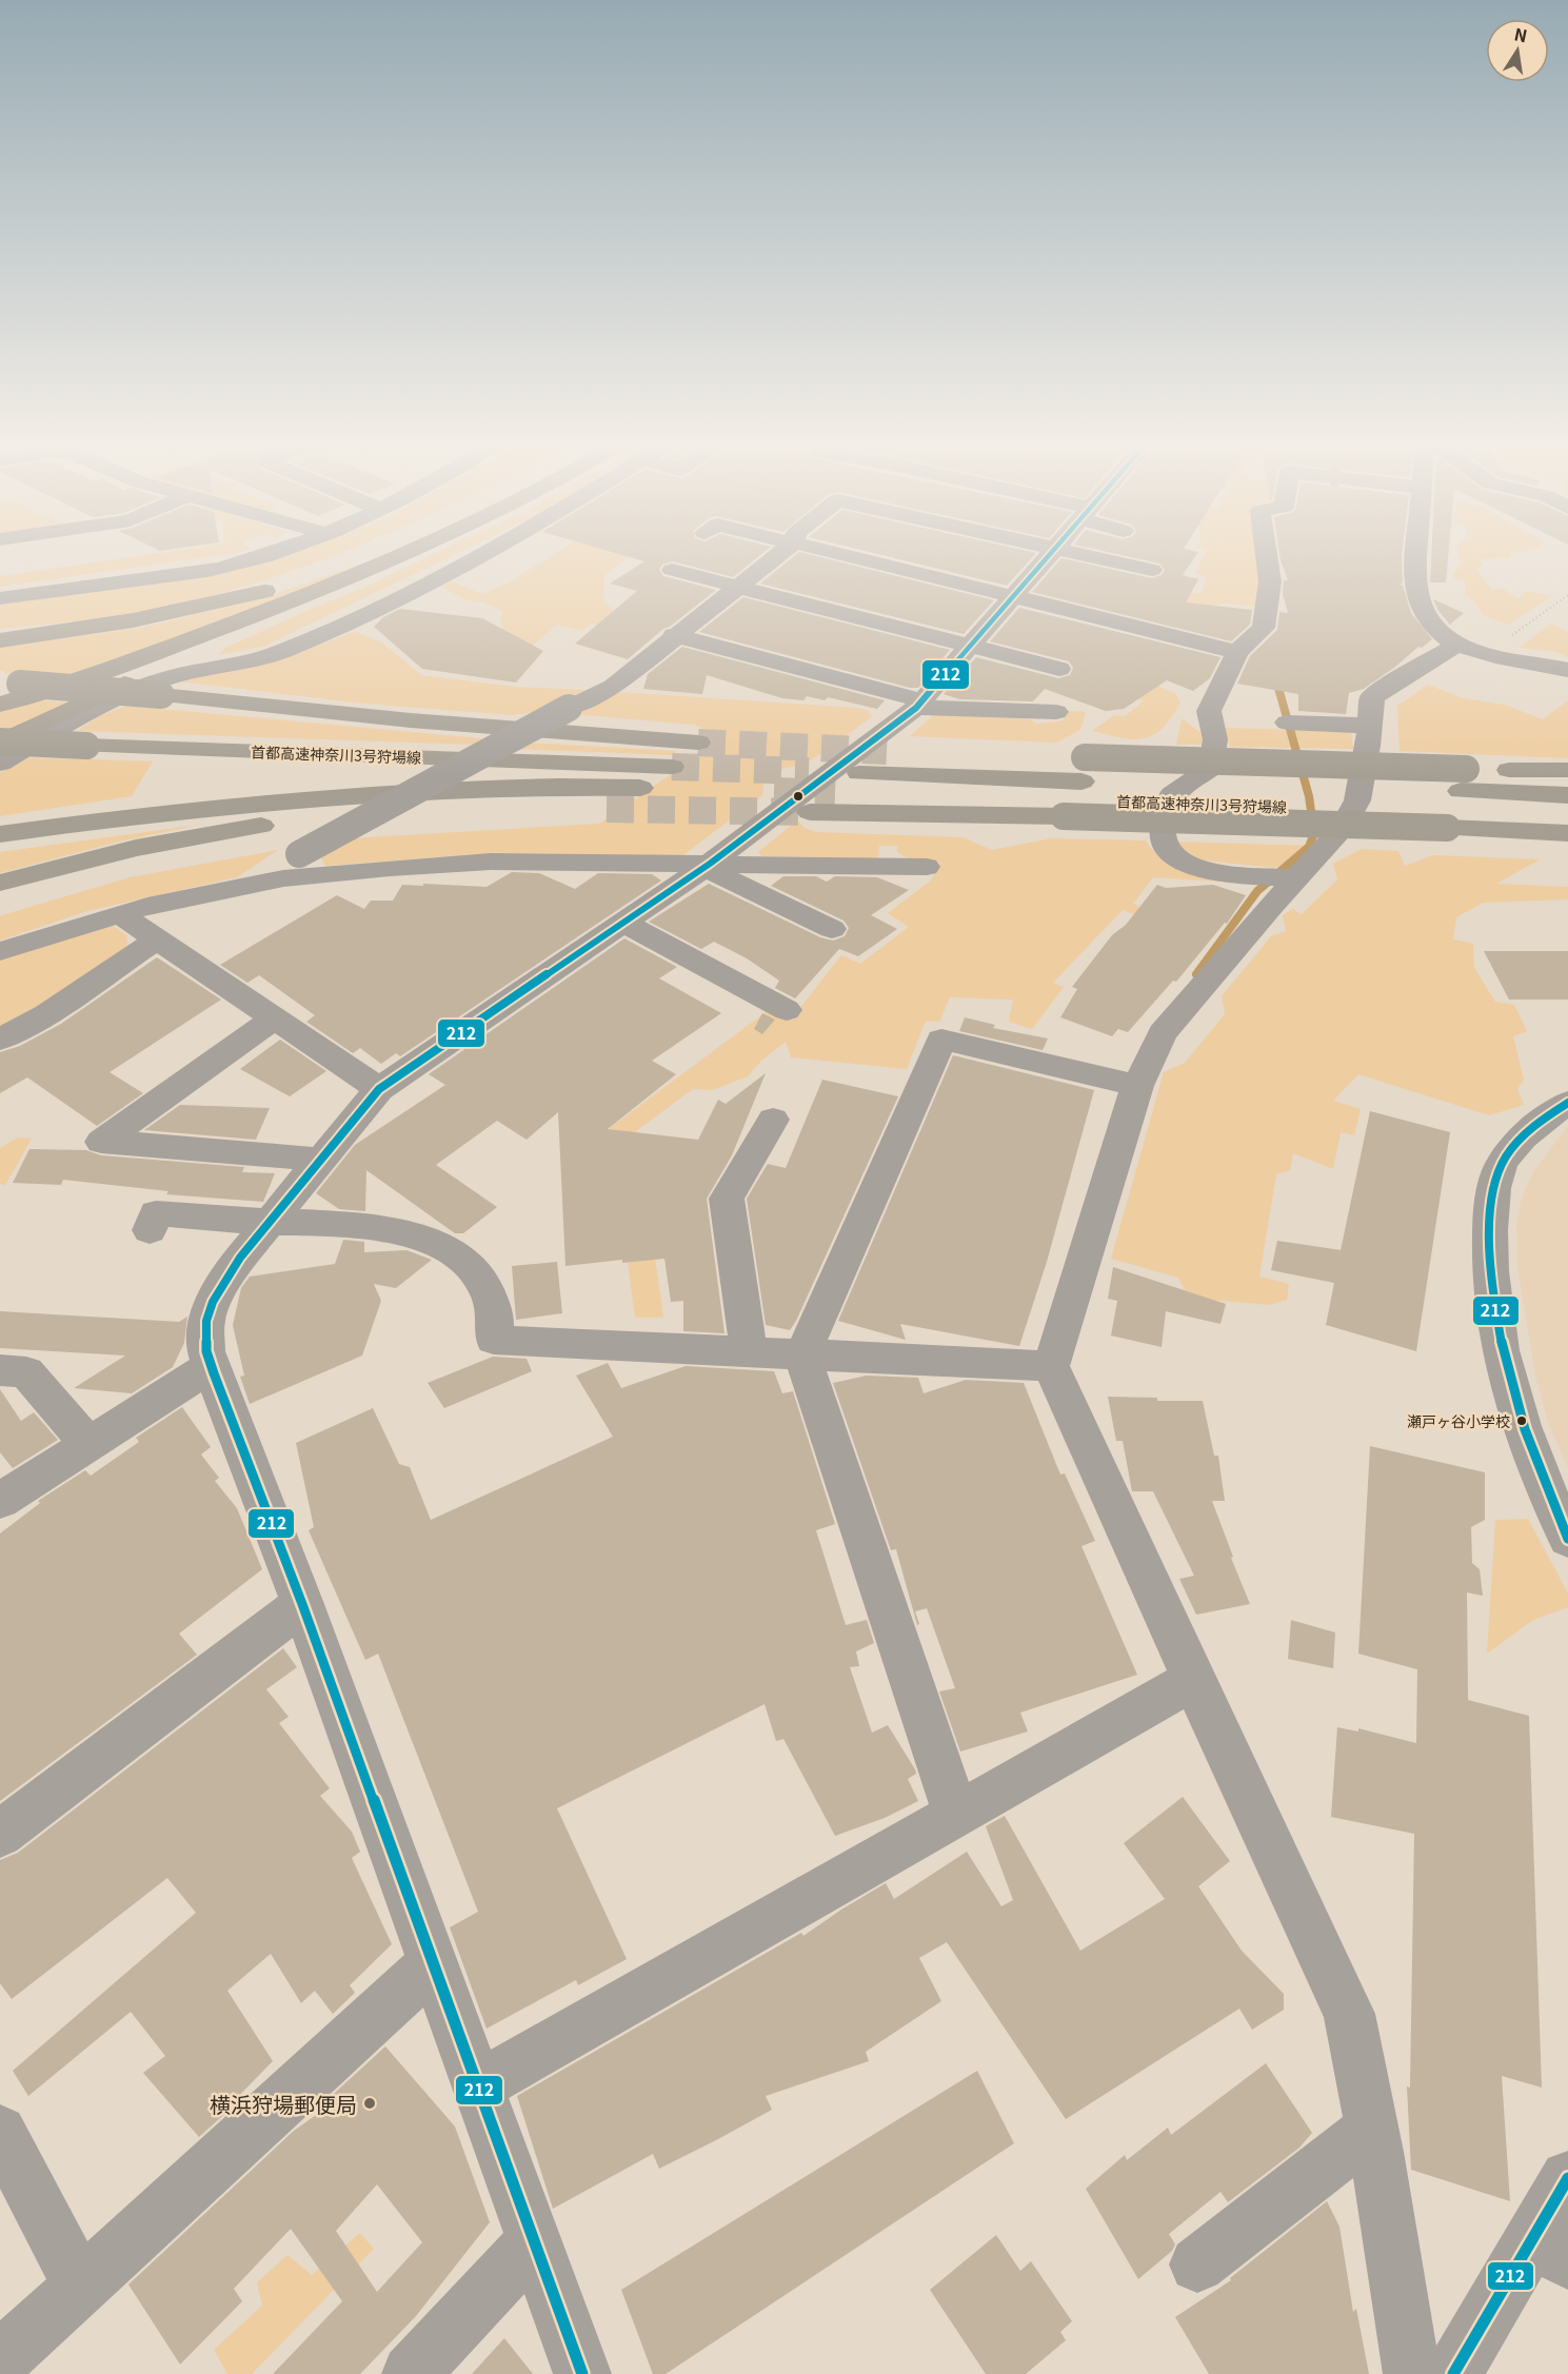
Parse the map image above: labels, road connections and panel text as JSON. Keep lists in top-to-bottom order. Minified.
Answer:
{"streets":{"highway":["首都高速神奈川3号狩場線"]},"places":["瀬戸ヶ谷小学校","横浜狩場郵便局"],"lines":["transit line 212"],"north":"top"}
